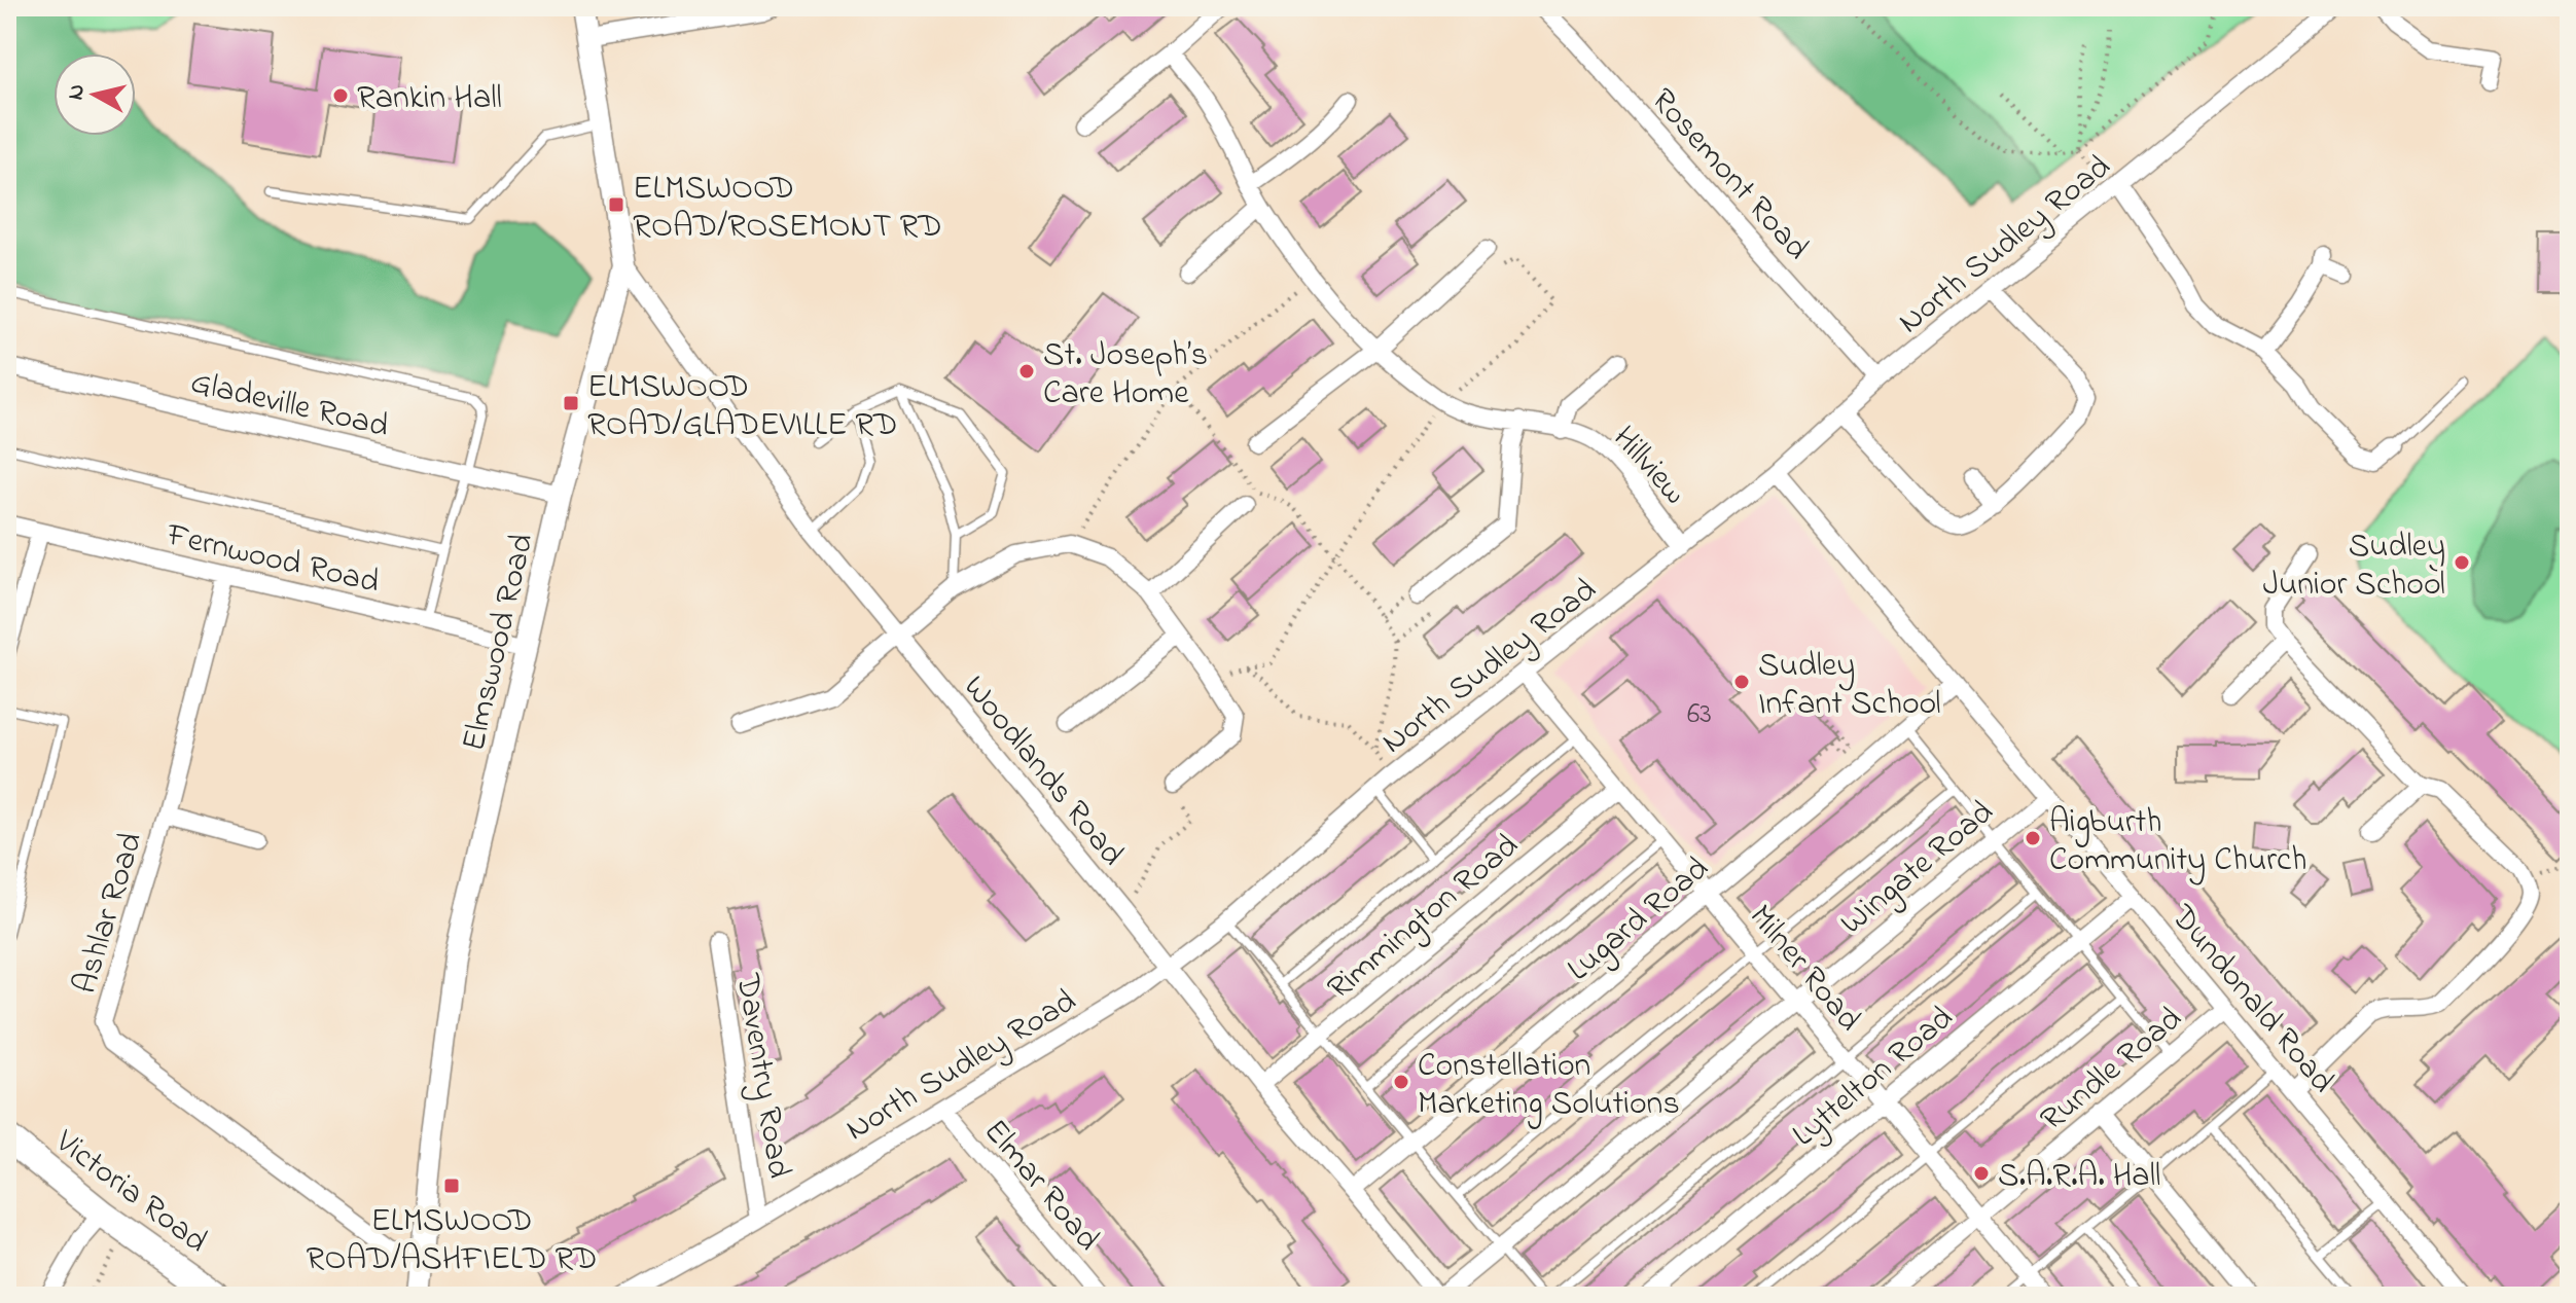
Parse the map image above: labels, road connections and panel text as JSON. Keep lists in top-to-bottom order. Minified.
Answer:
{"streets":{"main road":["Victoria Road"],"street":["Rosemont Road","North Sudley Road","Gladeville Road","Hillview","Fernwood Road","Elmswood Road","Woodlands Road","Wingate Road","Ashlar Road","Rimmington Road","Lugard Road","Milner Road","Dundonald Road","Rundle Road","Lyttelton Road","Daventry Road","Elmar Road"]},"crossings":[["Rosemont Road","North Sudley Road"],["North Sudley Road","Hillview"],["North Sudley Road","Woodlands Road"],["North Sudley Road","Milner Road"],["North Sudley Road","Dundonald Road"],["North Sudley Road","Daventry Road"],["North Sudley Road","Elmar Road"],["Gladeville Road","Elmswood Road"],["Fernwood Road","Elmswood Road"],["Fernwood Road","Ashlar Road"],["Elmswood Road","Woodlands Road"],["Elmswood Road","Ashlar Road"],["Woodlands Road","Wingate Road"],["Woodlands Road","Rimmington Road"],["Woodlands Road","Lugard Road"],["Wingate Road","Milner Road"],["Wingate Road","Dundonald Road"],["Rimmington Road","Milner Road"],["Lugard Road","Milner Road"],["Lugard Road","Dundonald Road"],["Milner Road","Rundle Road"],["Milner Road","Lyttelton Road"],["Dundonald Road","Rundle Road"],["Dundonald Road","Lyttelton Road"]],"places":{"other":["Rankin Hall","St. Joseph’s Care Home","Sudley Junior School","Sudley Infant School","Aigburth Community Church","Constellation Marketing Solutions","S.A.R.A. Hall"],"transit":["ELMSWOOD ROAD/ROSEMONT RD","ELMSWOOD ROAD/GLADEVILLE RD","ELMSWOOD ROAD/ASHFIELD RD"]},"house_numbers":["63"],"north":"left"}
